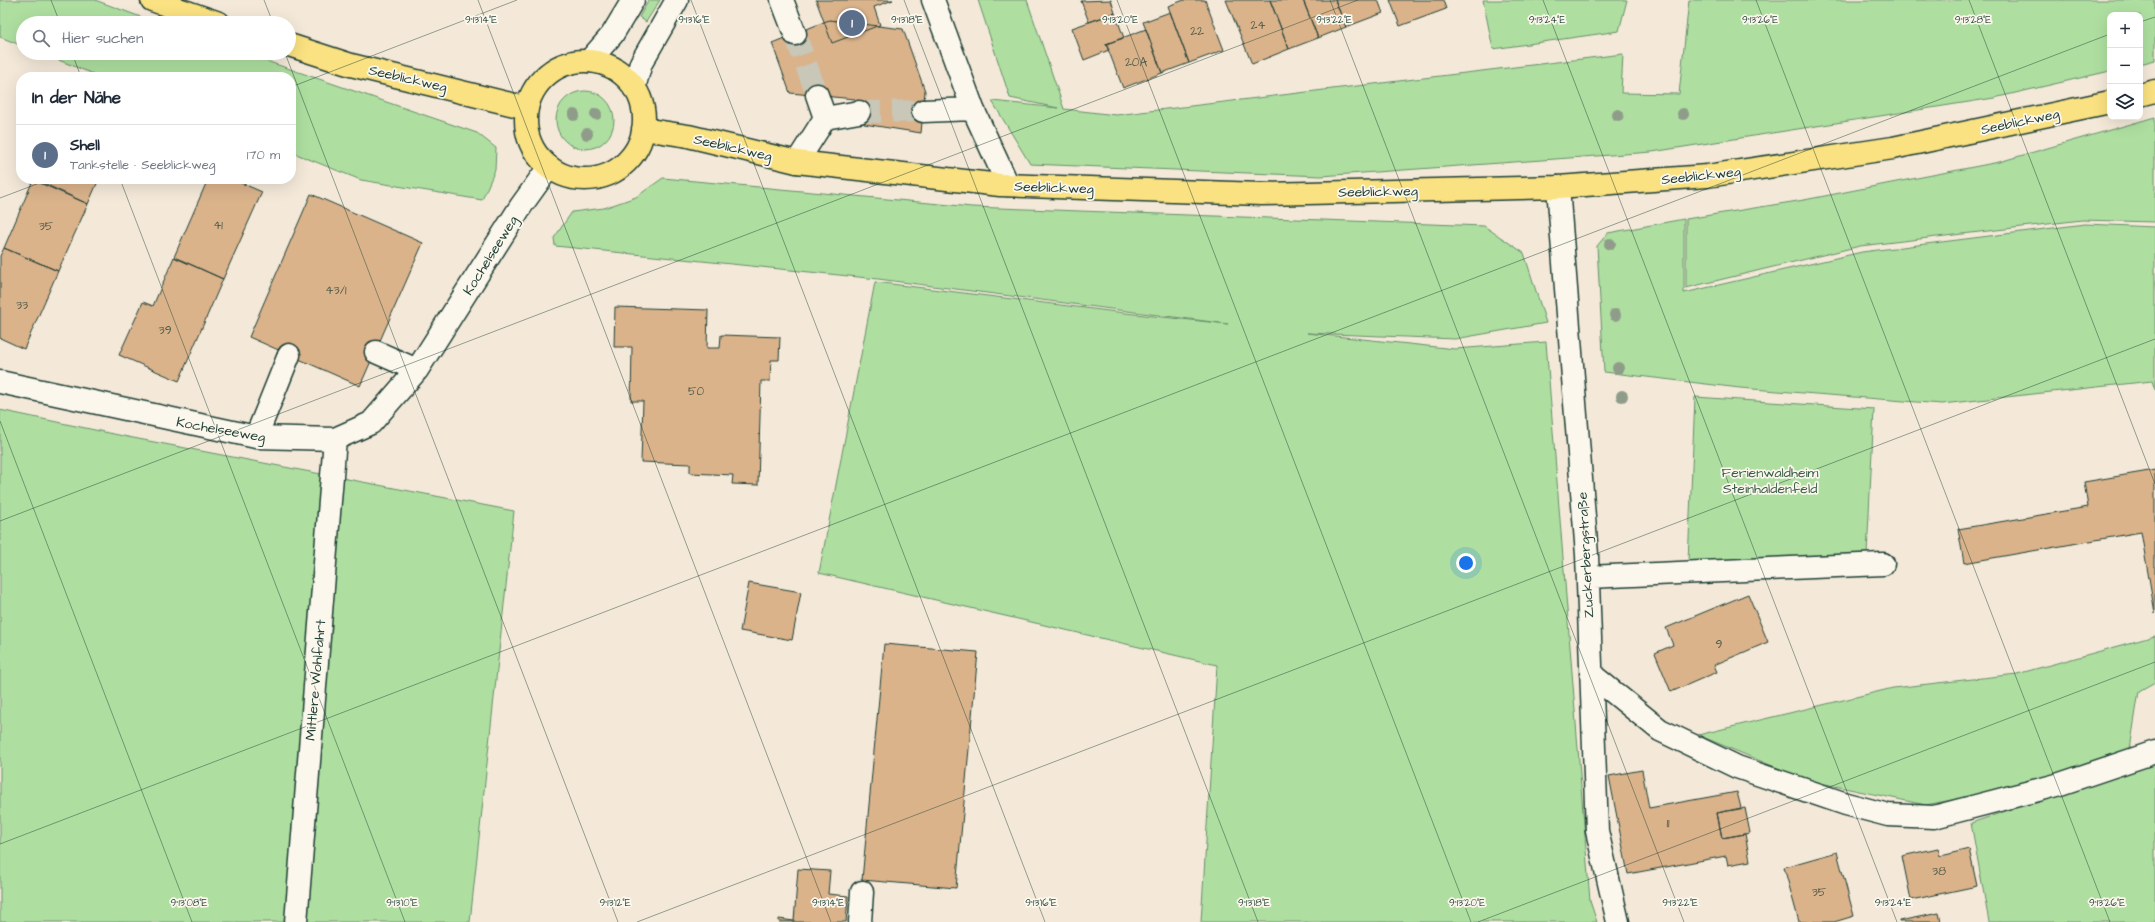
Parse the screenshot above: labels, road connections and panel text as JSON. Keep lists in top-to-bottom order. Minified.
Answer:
{"streets":{"main road":["Seeblickweg"],"street":["Kochelseeweg","Zuckerbergstraße","Mittlere Wohlfahrt"]},"crossings":[["Seeblickweg","Kochelseeweg"],["Seeblickweg","Zuckerbergstraße"],["Kochelseeweg","Mittlere Wohlfahrt"]],"parks":["Ferienwaldheim Steinhaldenfeld"],"house_numbers":["24","22","20A","41","35","43/1","33","39","50","9","11","38","35"],"page":{"pins":"1","map_buttons":["+","−"],"search":"Hier suchen","heading":"In der Nähe","list":[{"mark":"1","name":"Shell","note":"Tankstelle · Seeblickweg","value":"170 m"}]},"coordinates":["9°13'14\"E","9°13'16\"E","9°13'18\"E","9°13'20\"E","9°13'22\"E","9°13'24\"E","9°13'26\"E","9°13'28\"E","9°13'08\"E","9°13'10\"E","9°13'12\"E"]}
